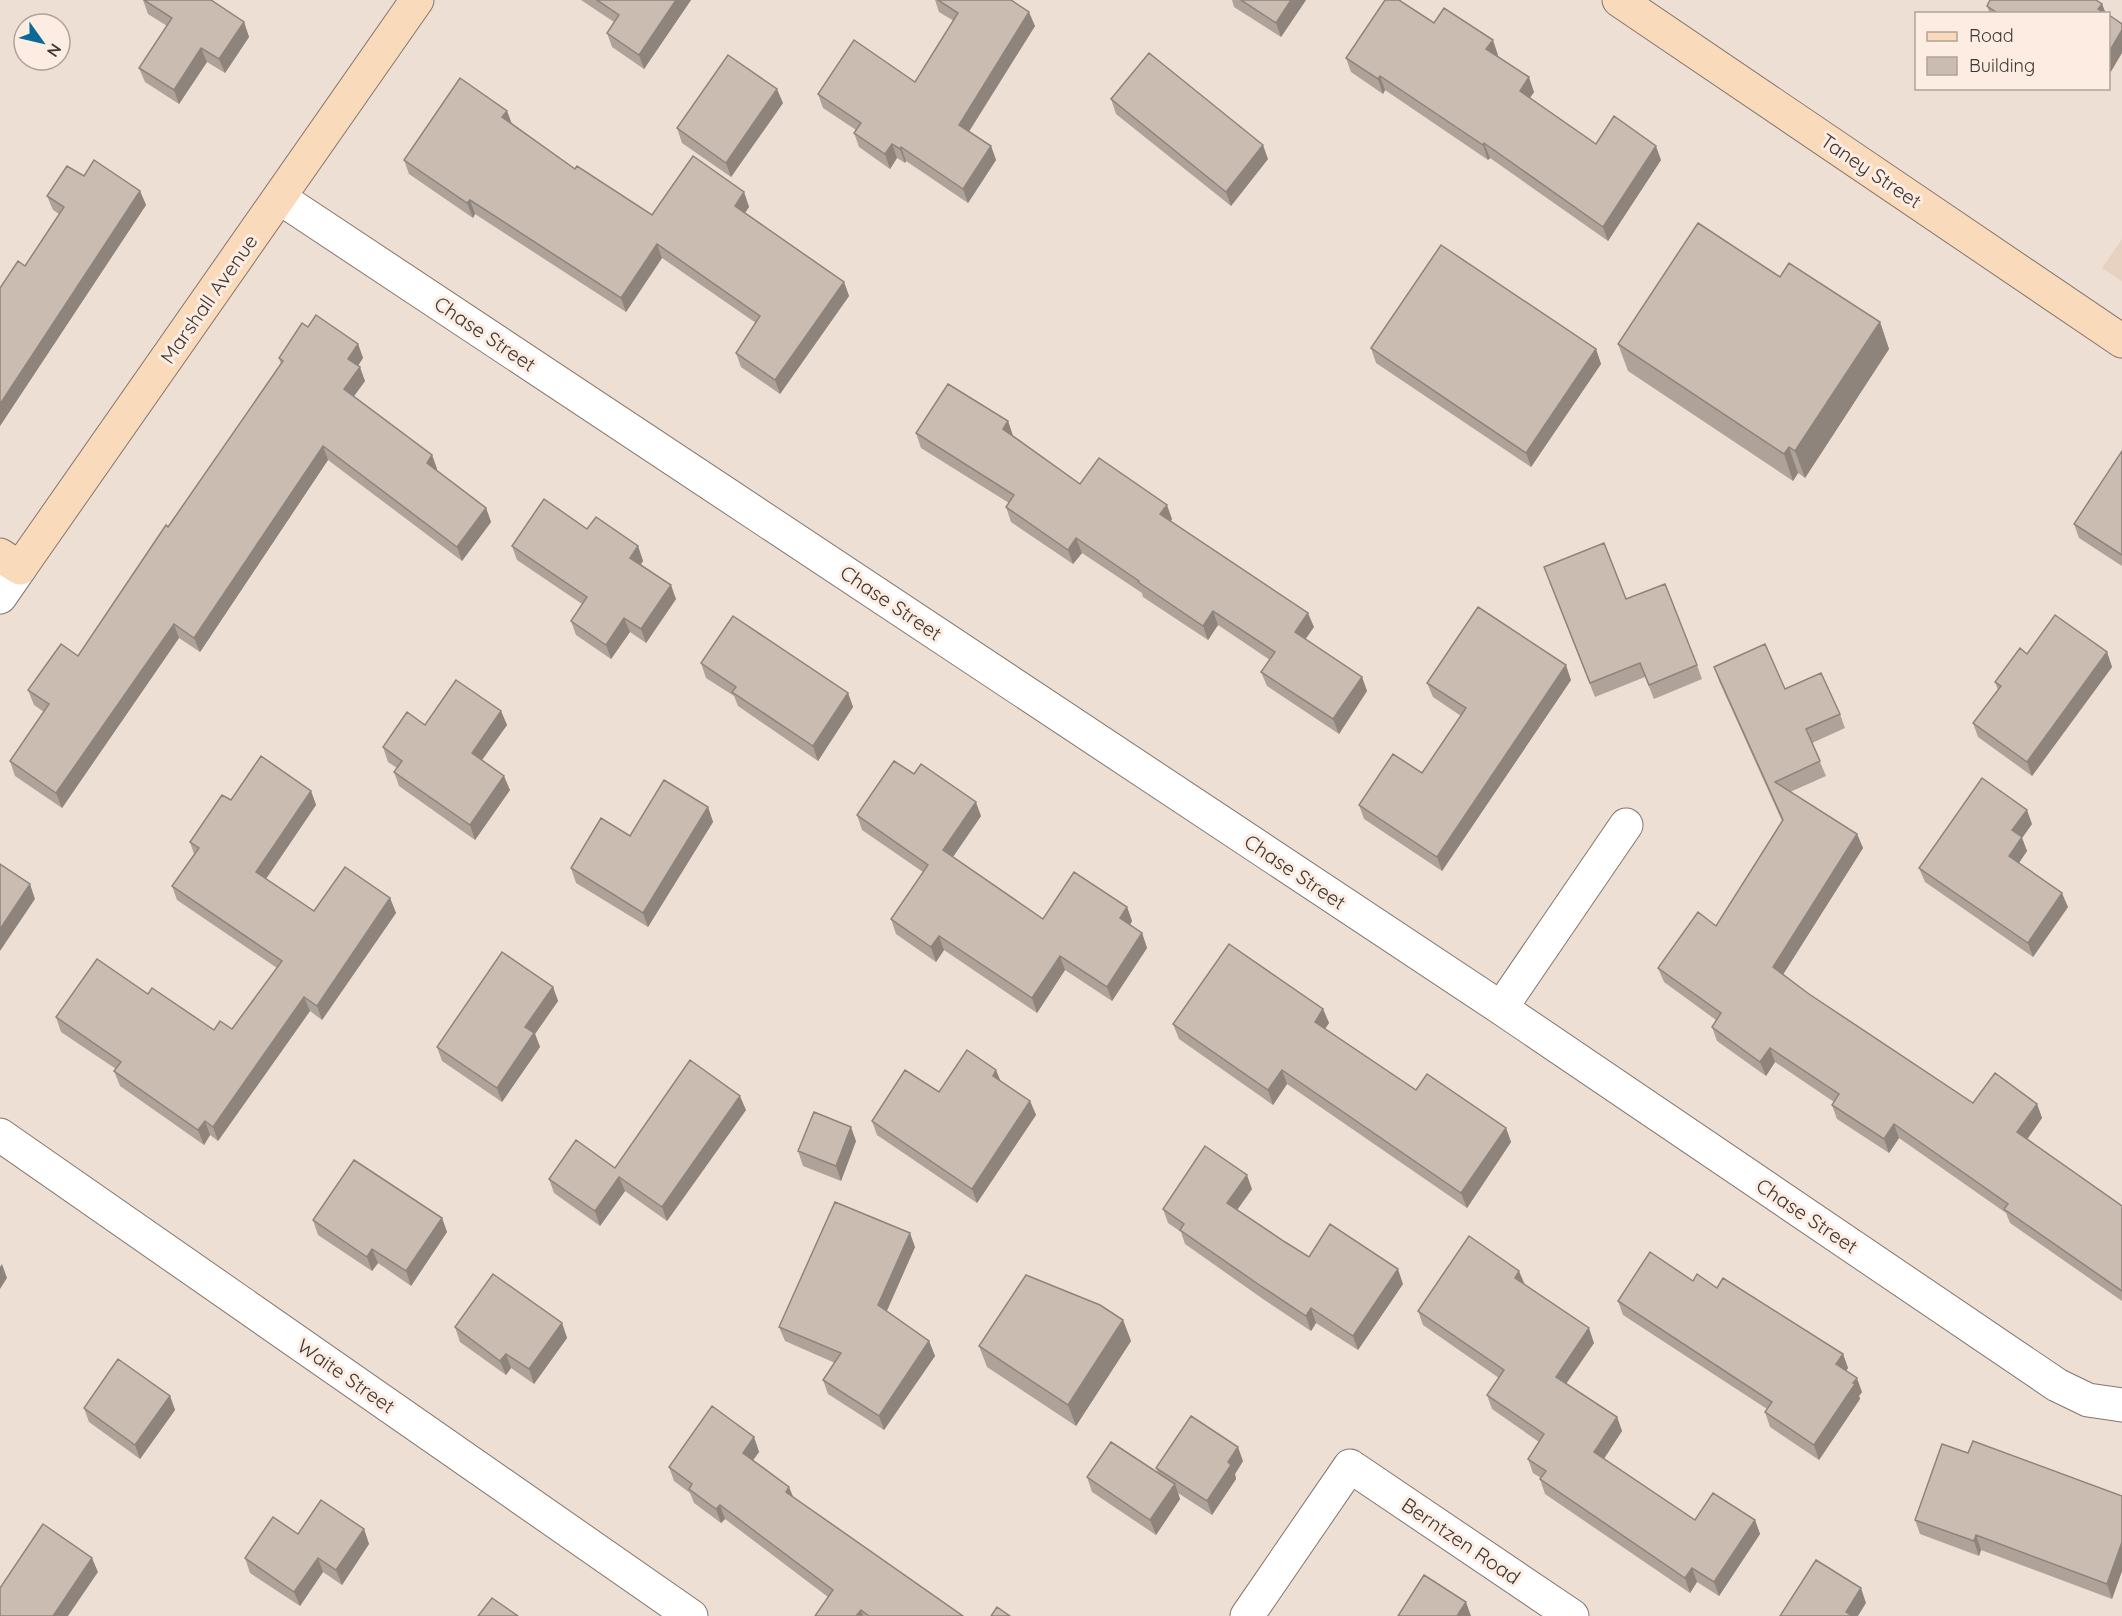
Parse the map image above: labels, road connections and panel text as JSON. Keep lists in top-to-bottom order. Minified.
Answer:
{"streets":{"street":["Taney Street","Marshall Avenue","Chase Street","Waite Street","Berntzen Road"]},"crossings":[["Marshall Avenue","Chase Street"]],"legend":["Road","Building"],"north":"bottom right"}
